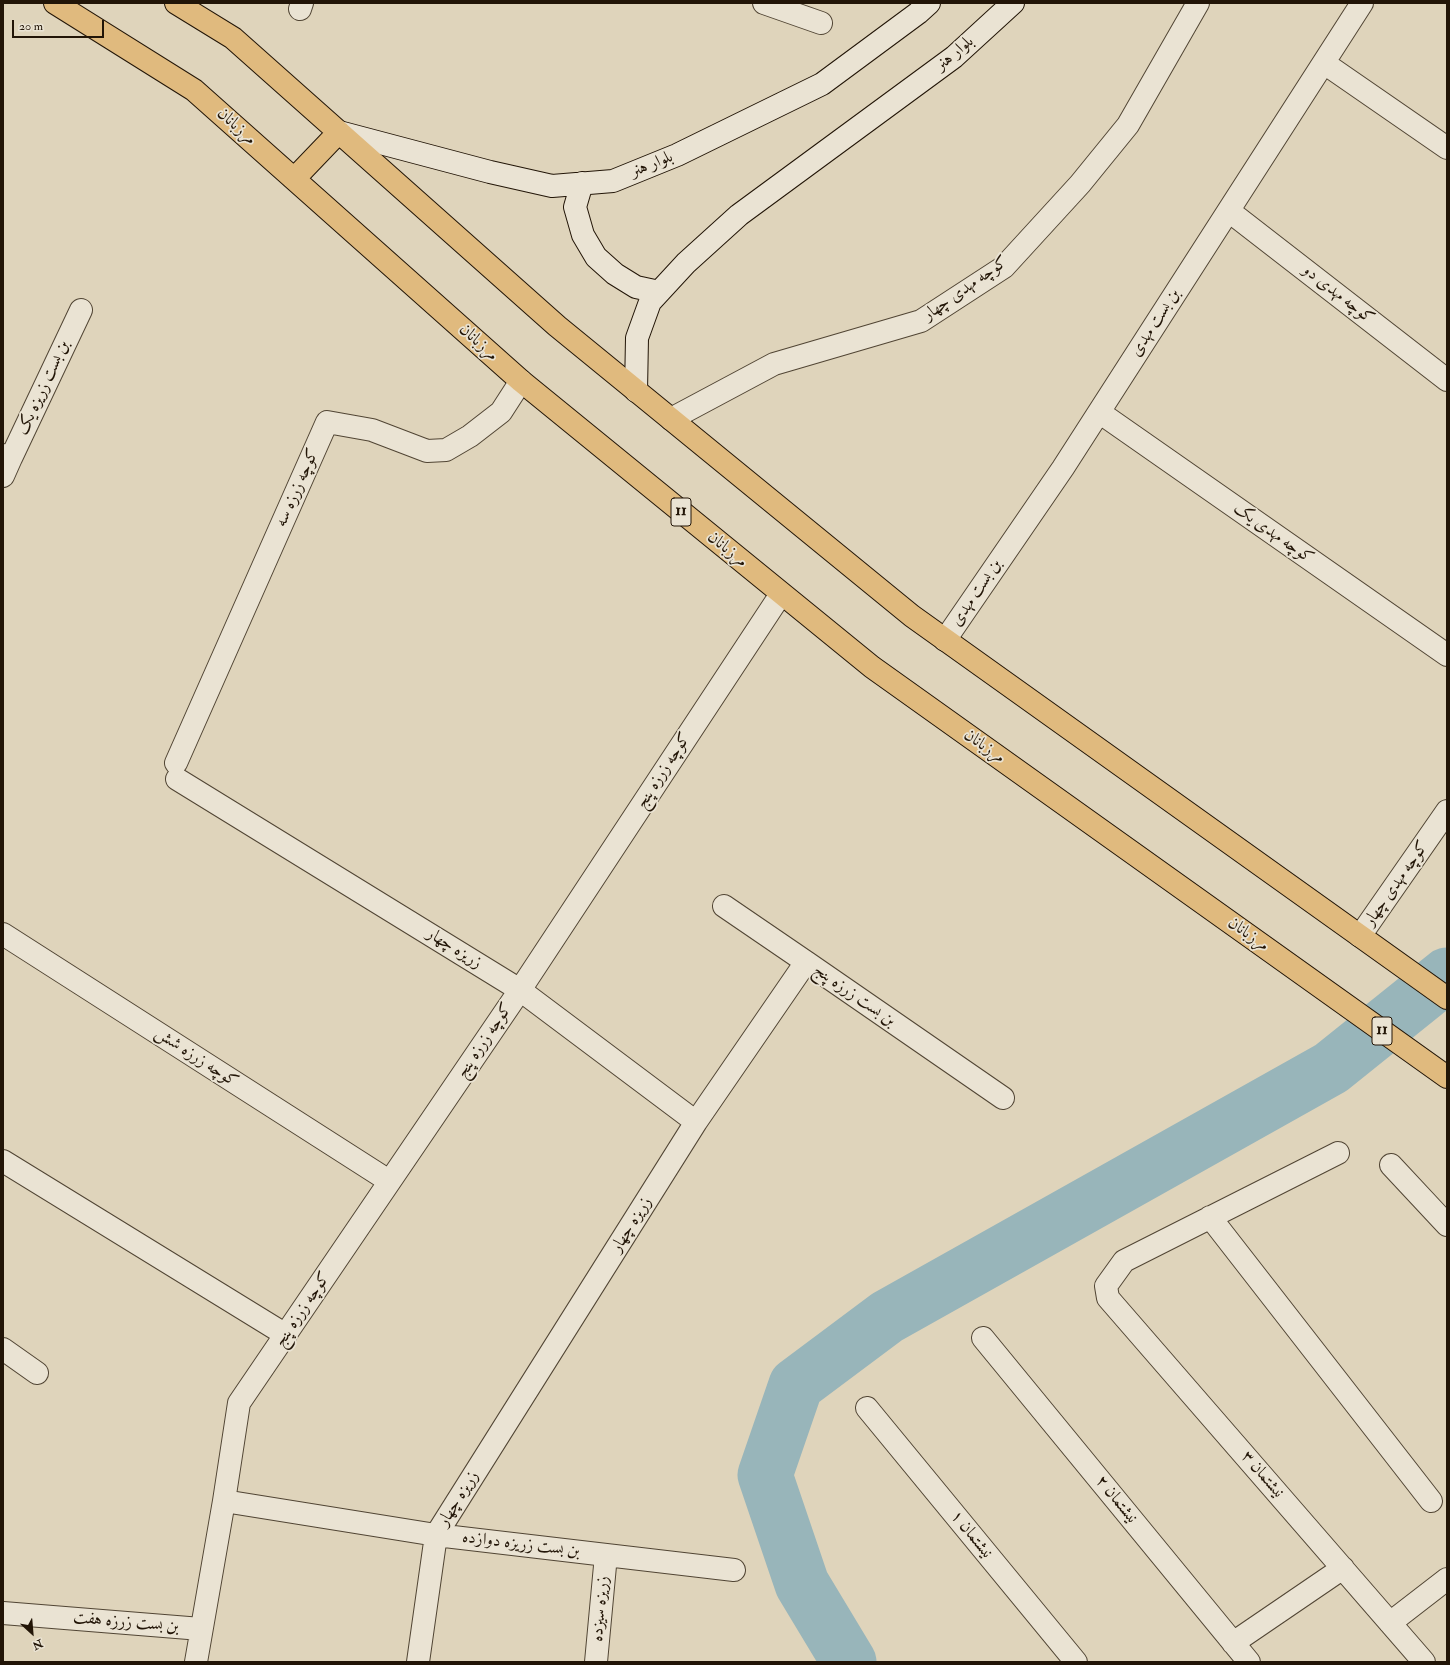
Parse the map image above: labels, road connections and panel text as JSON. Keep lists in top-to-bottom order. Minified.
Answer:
{"streets":{"main road":["مرزبانان","11"],"street":["بلوار هنر","کوچه مهدی چهار","کوچه مهدی دو","بن بست مهدی","بن بست زریزه یک","کوچه زرزه سه","کوچه مهدی یک","کوچه زرزه پنج","زریزه چهار","بن بست زرزه پنج","کوچه زرزه شش","نيشتمان ۳","نيشتمان ۲","نيشتمان ۱","بن بست زریزه دوازده","زریزه سیزده","بن بست زرزه هفت"]},"crossings":[["مرزبانان","کوچه زرزه سه"],["مرزبانان","کوچه زرزه پنج"],["کوچه مهدی دو","بن بست مهدی"],["بن بست مهدی","کوچه مهدی یک"],["کوچه زرزه سه","زریزه چهار"],["کوچه زرزه پنج","زریزه چهار"],["کوچه زرزه پنج","کوچه زرزه شش"],["زریزه چهار","بن بست زرزه پنج"],["زریزه چهار","بن بست زریزه دوازده"],["بن بست زریزه دوازده","زریزه سیزده"]],"scale_bar":"20 m","north":"bottom right"}
